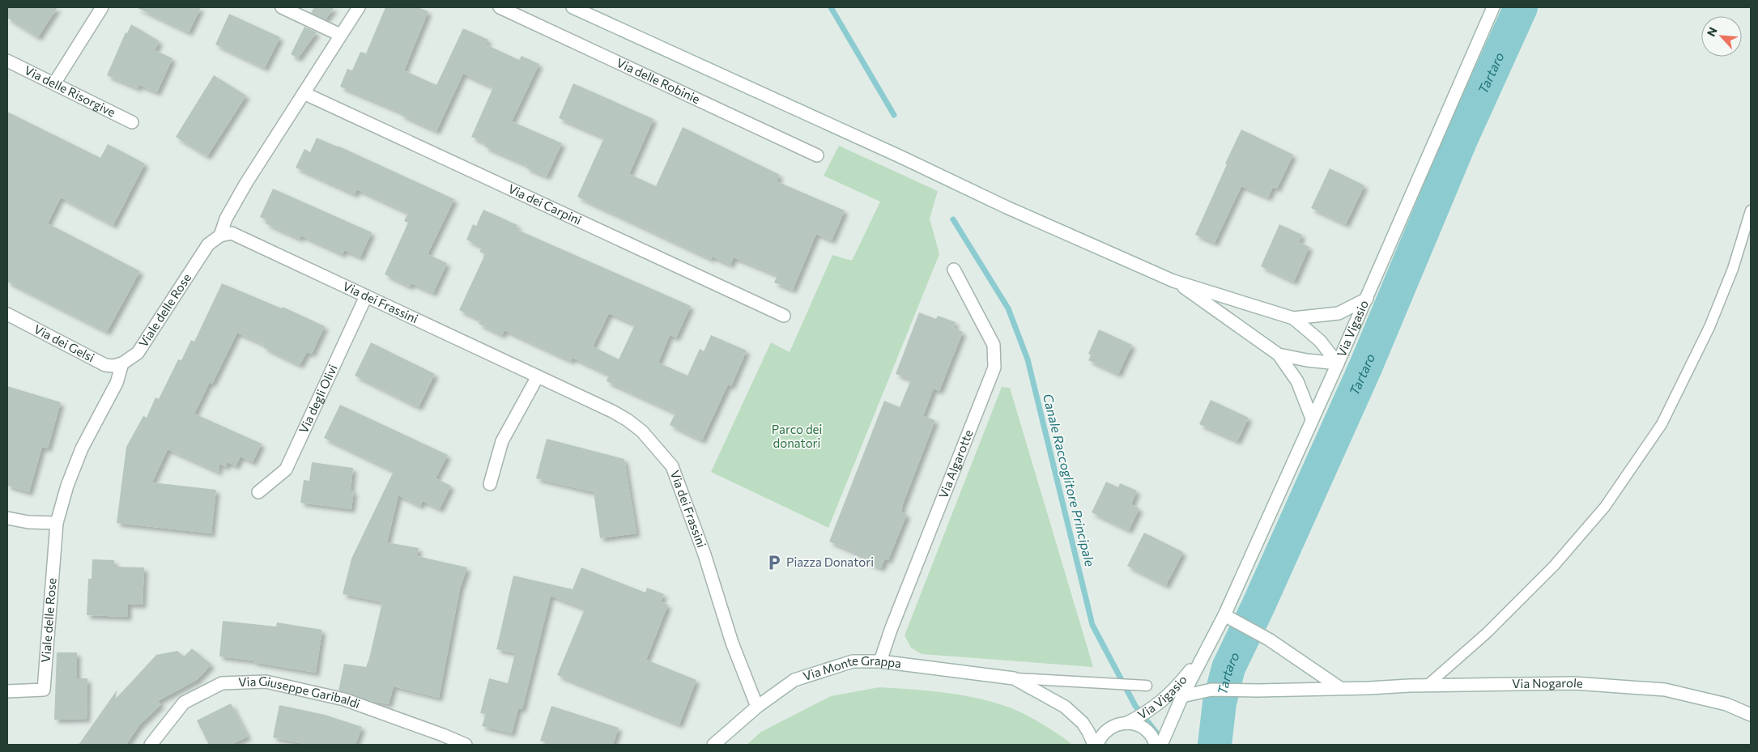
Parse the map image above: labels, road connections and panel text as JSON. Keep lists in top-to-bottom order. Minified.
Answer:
{"streets":{"street":["Via delle Robinie","Via delle Risorgive","Via dei Carpini","Via dei Frassini","Viale delle Rose","Via Vigasio","Via dei Gelsi","Via degli Olivi","Via Algarotte","Via Monte Grappa","Via Nogarole","Via Giuseppe Garibaldi"]},"crossings":[["Via dei Carpini","Viale delle Rose"],["Via dei Frassini","Viale delle Rose"],["Via dei Frassini","Via degli Olivi"],["Via dei Frassini","Via Monte Grappa"],["Viale delle Rose","Via dei Gelsi"],["Via Vigasio","Via Monte Grappa"],["Via Vigasio","Via Nogarole"],["Via Algarotte","Via Monte Grappa"]],"water":["Tartaro","Canale Raccoglitore Principale"],"parks":["Parco dei donatori"],"places":{"parking":["Piazza Donatori"]},"north":"top left"}
